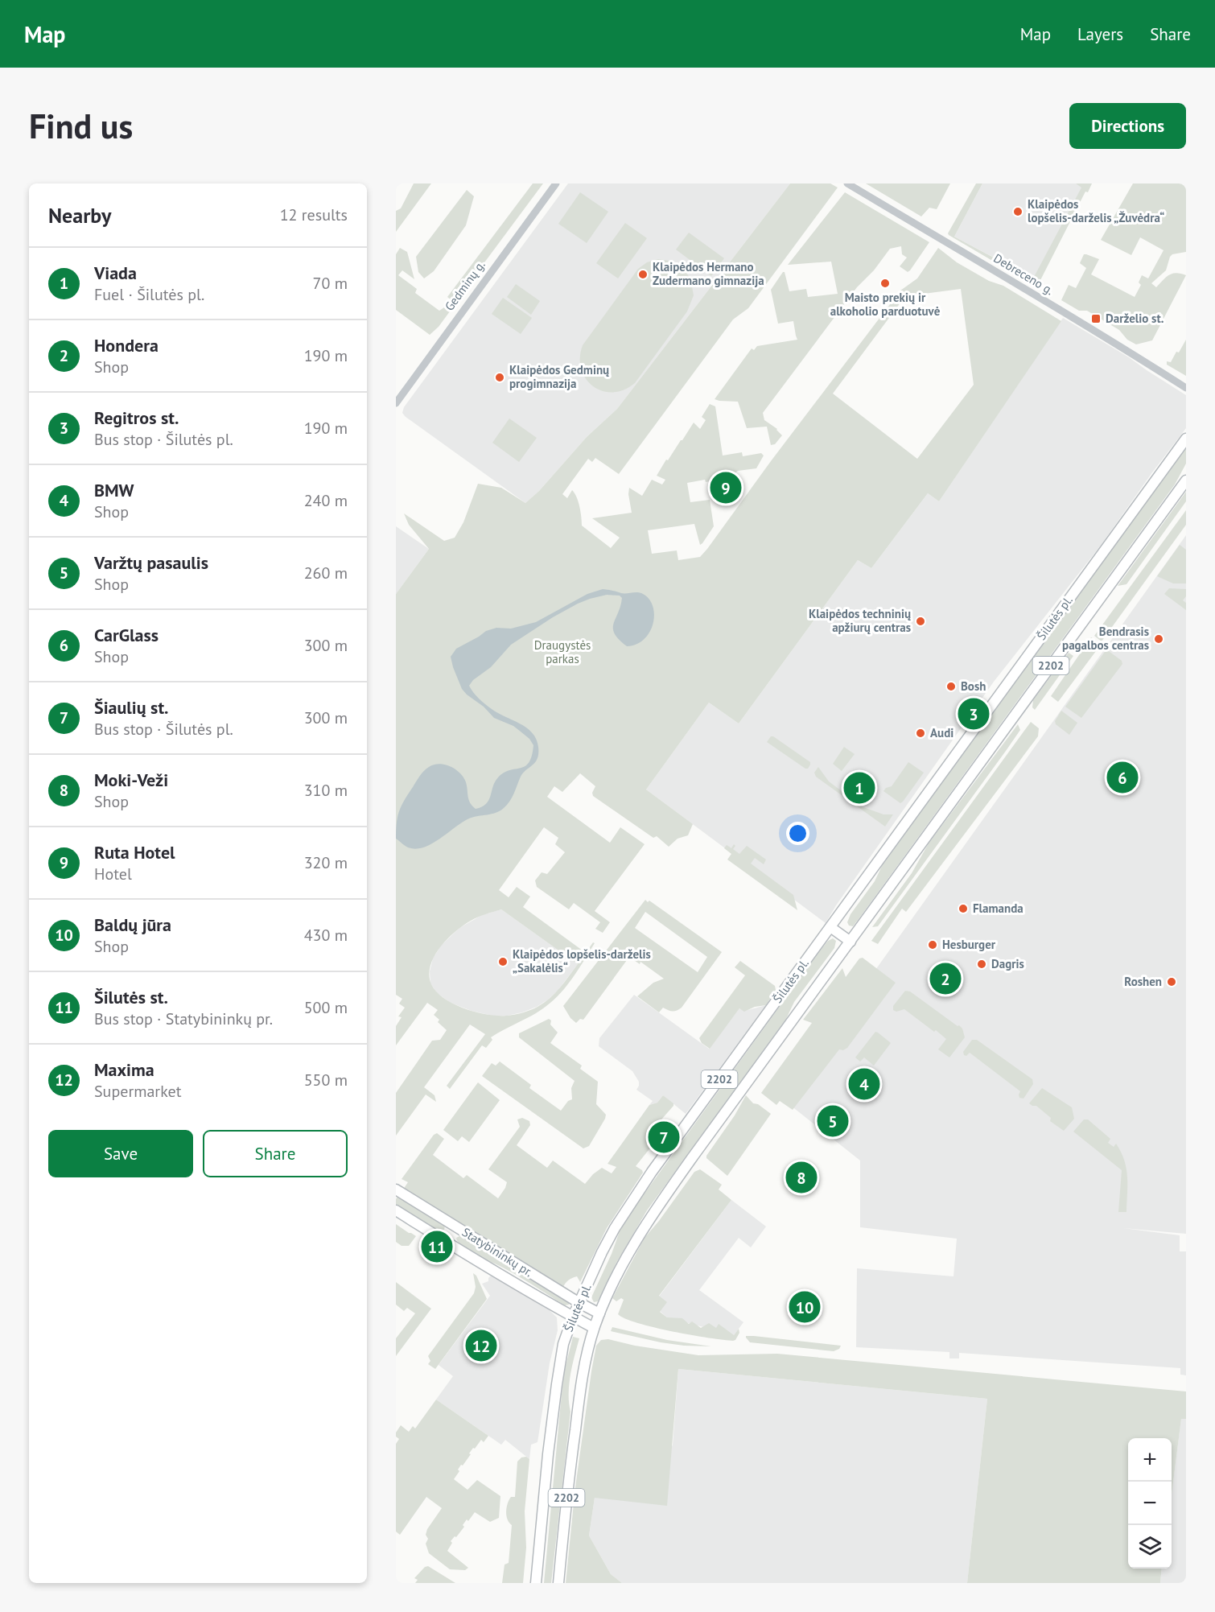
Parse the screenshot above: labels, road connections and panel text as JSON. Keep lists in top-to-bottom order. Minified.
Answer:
{"streets":{"main road":["Šilutės pl.","2202","Statybininkų pr."],"street":["Debreceno g.","Gedminų g."]},"crossings":[["Šilutės pl.","Statybininkų pr."]],"parks":["Draugystės parkas"],"places":{"other":["Klaipėdos lopšelis-darželis „Žuvėdra“","Klaipėdos Hermano Zudermano gimnazija","Maisto prekių ir alkoholio parduotuvė","Klaipėdos Gedminų progimnazija","Klaipėdos techninių apžiurų centras","Bendrasis pagalbos centras","Bosh","Audi","Flamanda","Hesburger","Klaipėdos lopšelis-darželis „Sakalėlis“","Dagris","Roshen"],"transit":["Darželio st."]},"page":{"header":"Map","nav":["Map","Layers","Share"],"buttons":["Directions",["Save","Share"]],"title":"Find us","heading":["Nearby","12 results"],"list":[{"mark":"1","name":"Viada","note":"Fuel · Šilutės pl.","value":"70 m"},{"mark":"2","name":"Hondera","note":"Shop","value":"190 m"},{"mark":"3","name":"Regitros st.","note":"Bus stop · Šilutės pl.","value":"190 m"},{"mark":"4","name":"BMW","note":"Shop","value":"240 m"},{"mark":"5","name":"Varžtų pasaulis","note":"Shop","value":"260 m"},{"mark":"6","name":"CarGlass","note":"Shop","value":"300 m"},{"mark":"7","name":"Šiaulių st.","note":"Bus stop · Šilutės pl.","value":"300 m"},{"mark":"8","name":"Moki-Veži","note":"Shop","value":"310 m"},{"mark":"9","name":"Ruta Hotel","note":"Hotel","value":"320 m"},{"mark":"10","name":"Baldų jūra","note":"Shop","value":"430 m"},{"mark":"11","name":"Šilutės st.","note":"Bus stop · Statybininkų pr.","value":"500 m"},{"mark":"12","name":"Maxima","note":"Supermarket","value":"550 m"}],"pins":["9","3","6","1","2","4","5","7","8","11","10","12"],"map_buttons":["+","−"]}}
